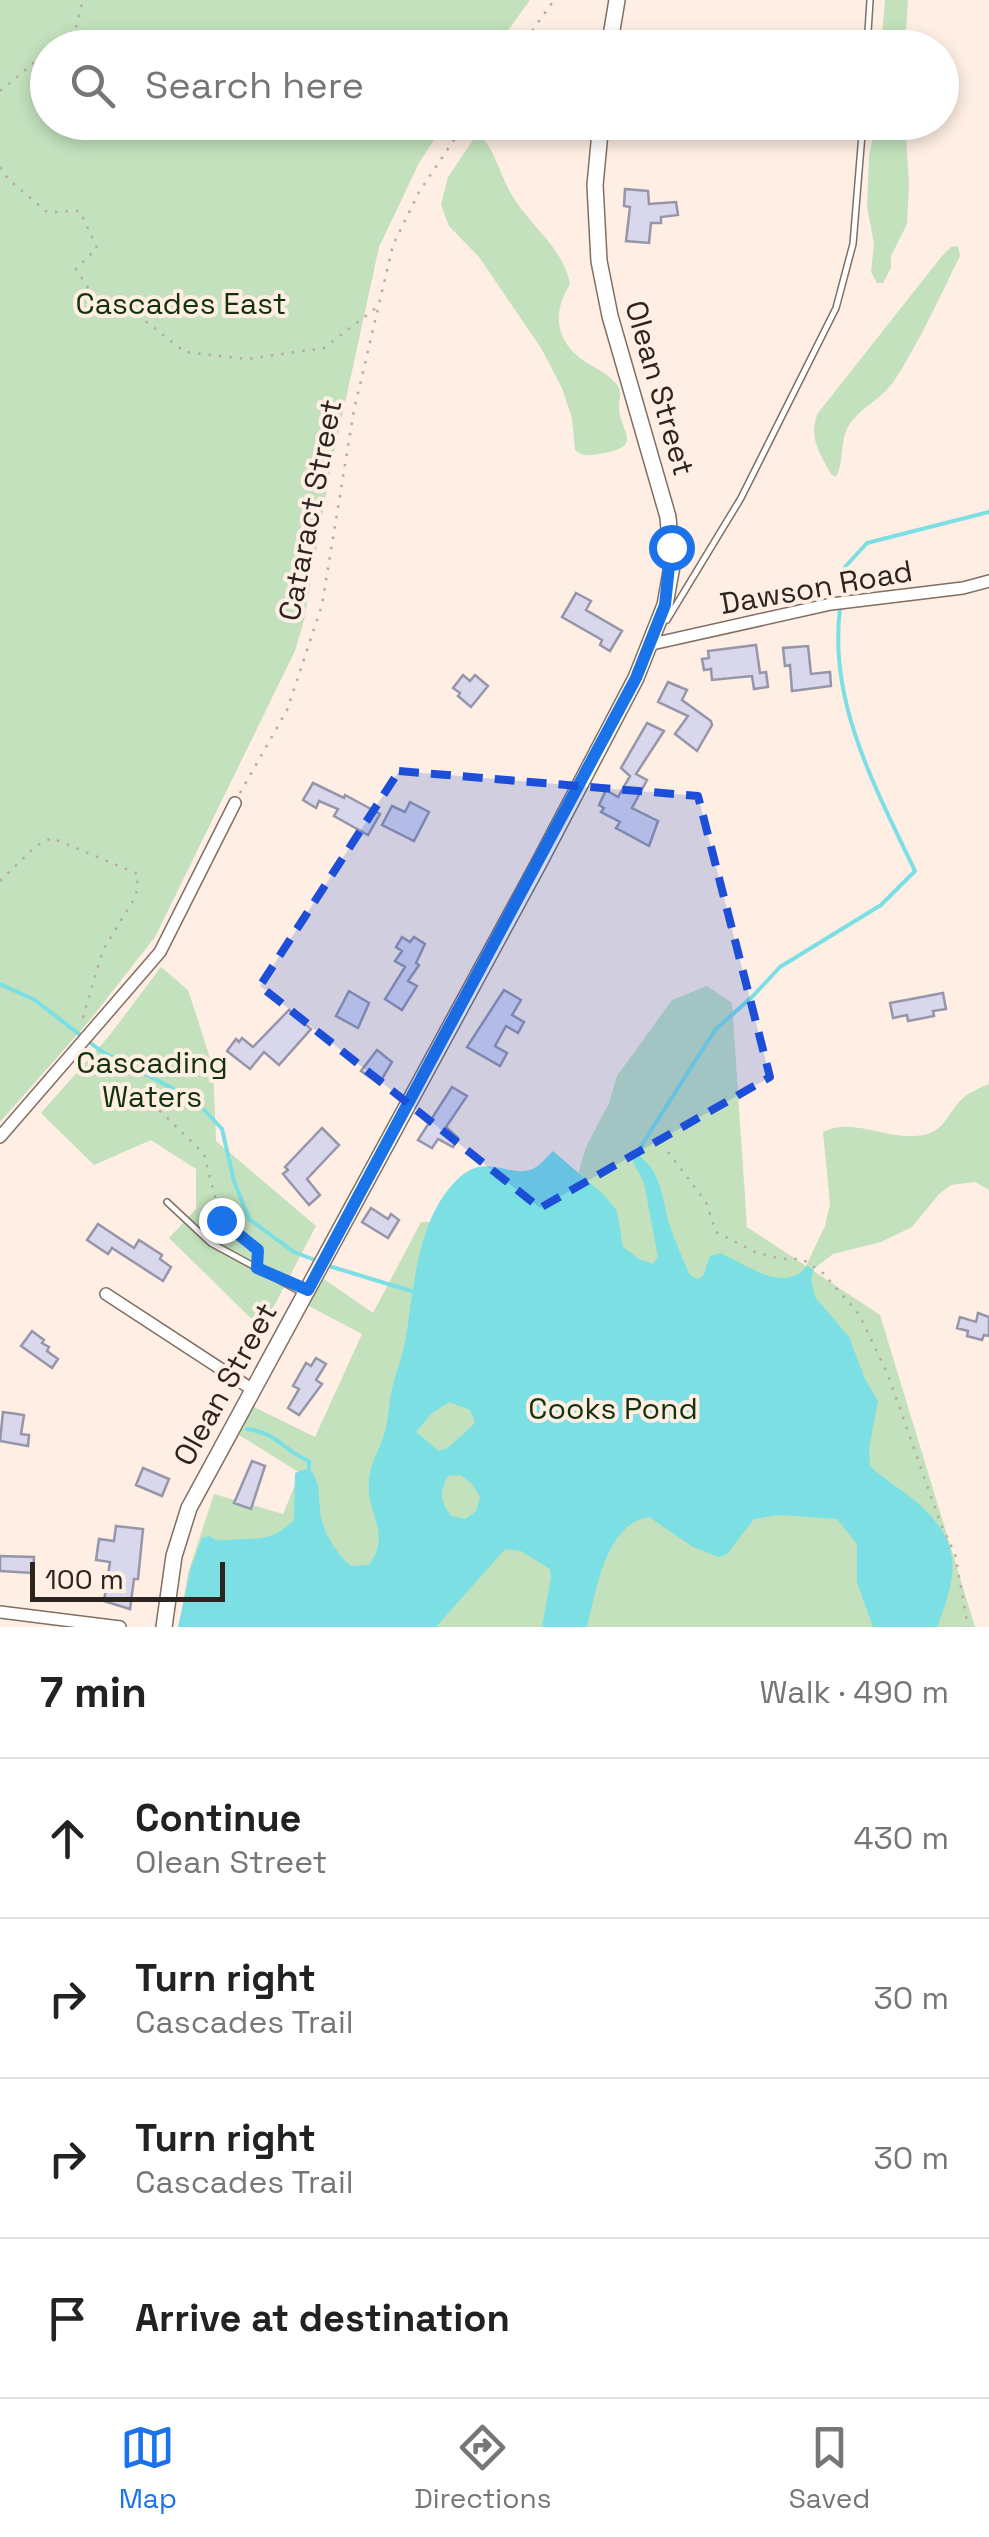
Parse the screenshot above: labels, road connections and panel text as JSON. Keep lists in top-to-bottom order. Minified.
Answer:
{"streets":{"street":["Olean Street","Dawson Road"],"path":["Cataract Street"]},"crossings":[["Olean Street","Dawson Road"]],"parks":["Cascades East","Cascading Waters","Cooks Pond"],"scale_bar":"100 m","page":{"search":"Search here","scale":"100 m","heading":["7 min","Walk · 490 m"],"list":[["Continue","Olean Street","430 m"],["Turn right","Cascades Trail","30 m"],["Turn right","Cascades Trail","30 m"],"Arrive at destination"],"nav":["Map","Directions","Saved"]}}
